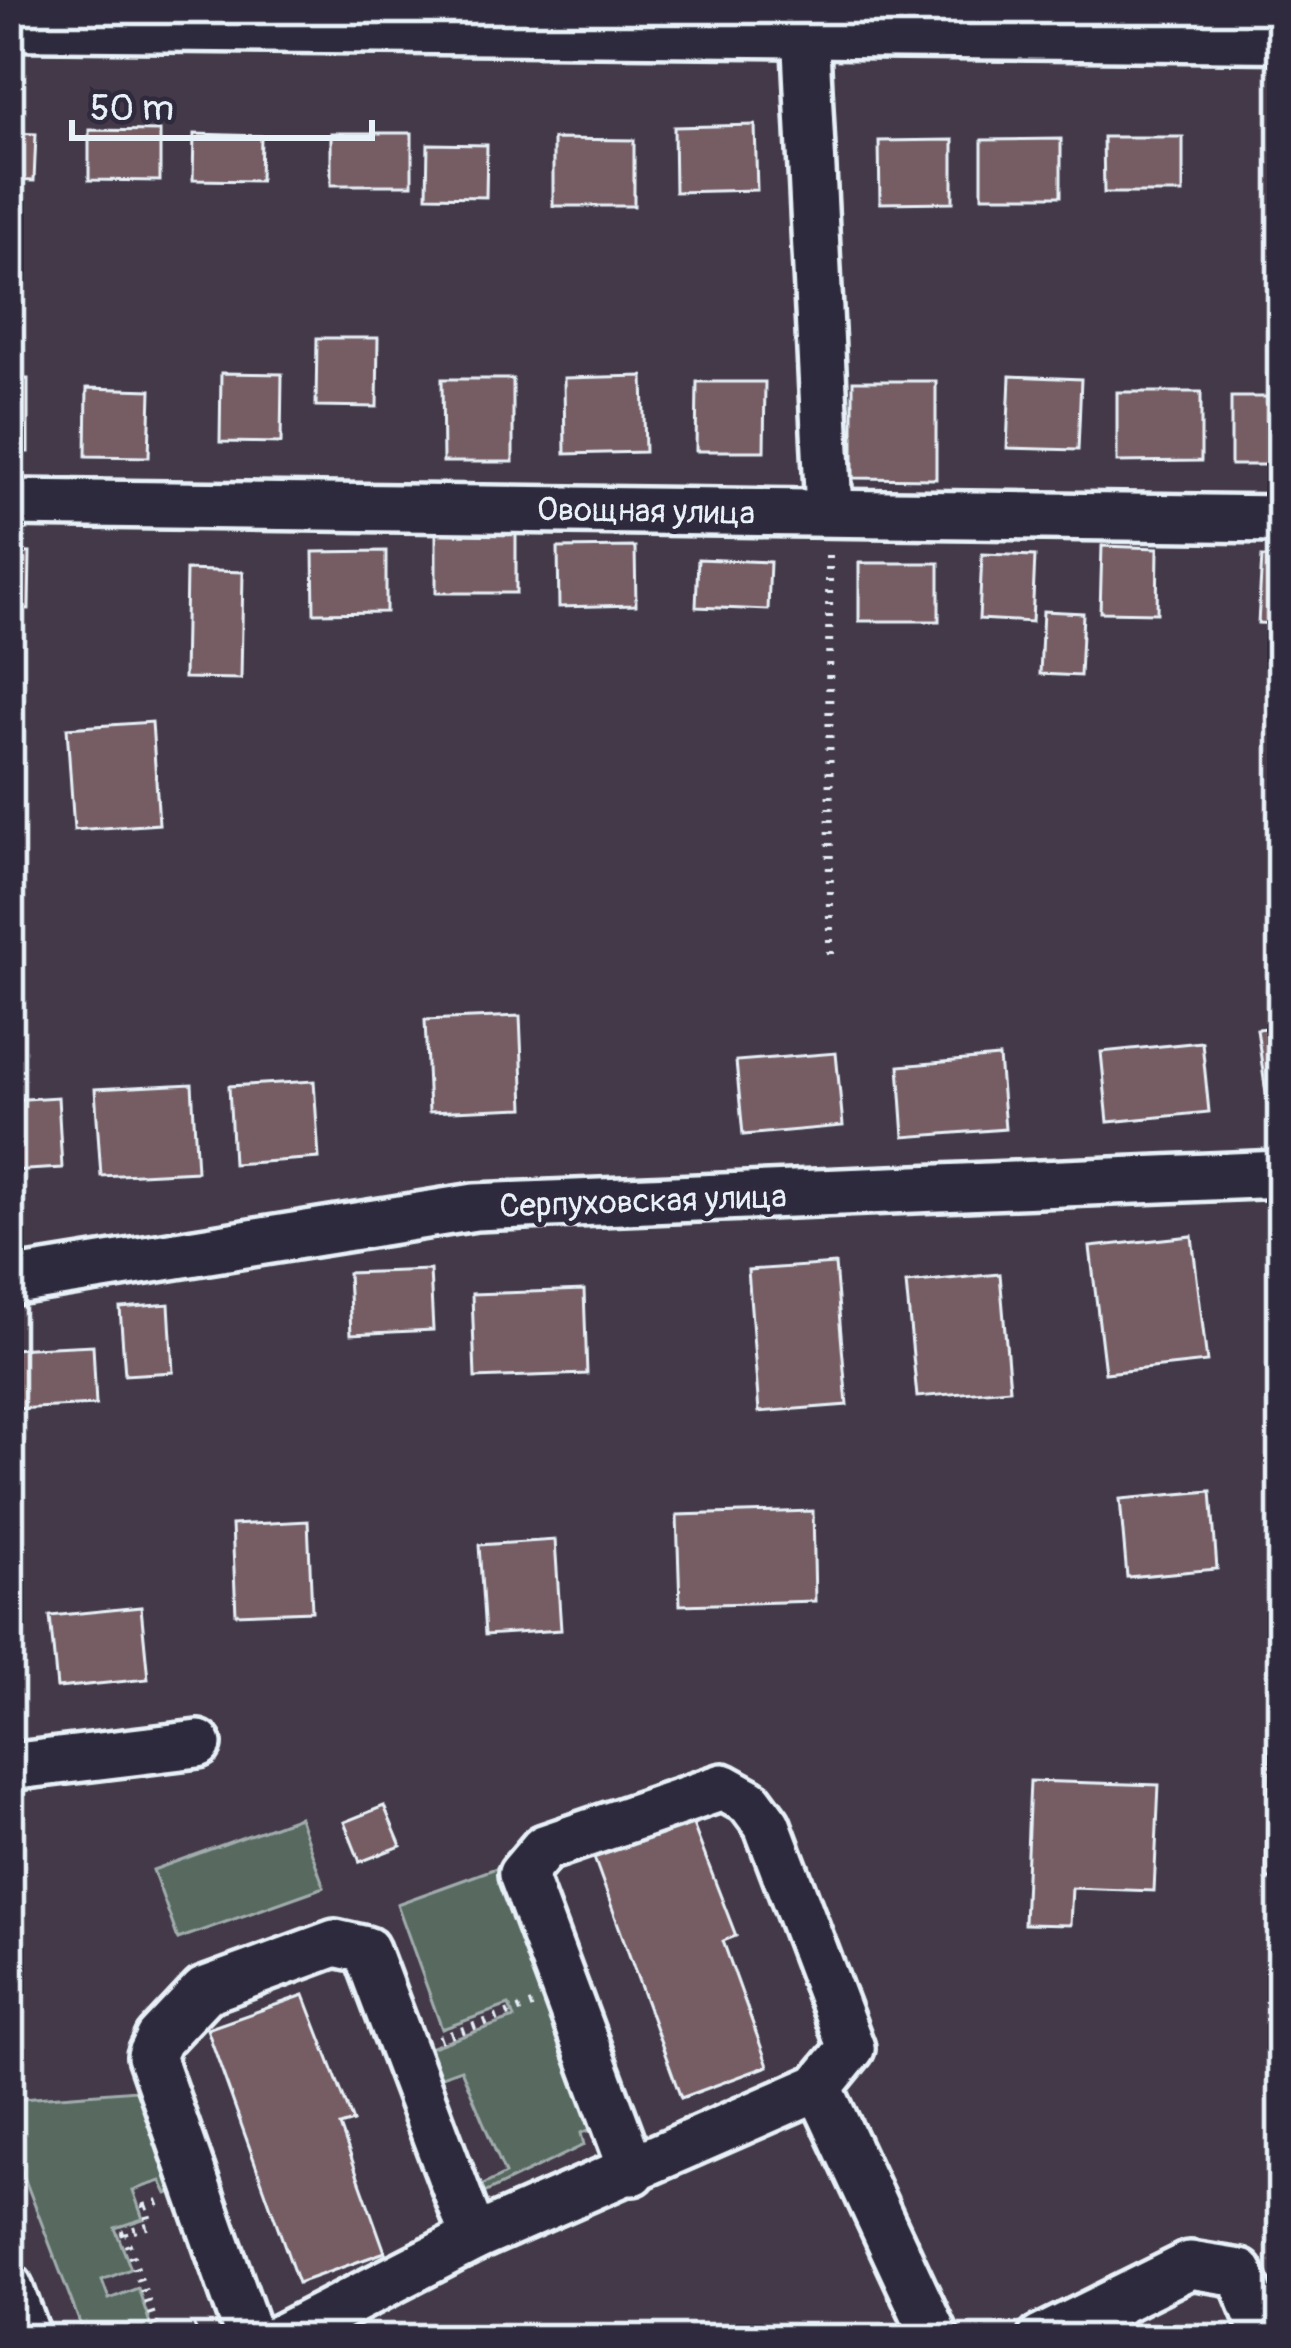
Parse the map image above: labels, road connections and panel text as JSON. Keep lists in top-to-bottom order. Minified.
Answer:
{"streets":{"street":["Овощная улица","Серпуховская улица"]},"scale_bar":"50 m"}
